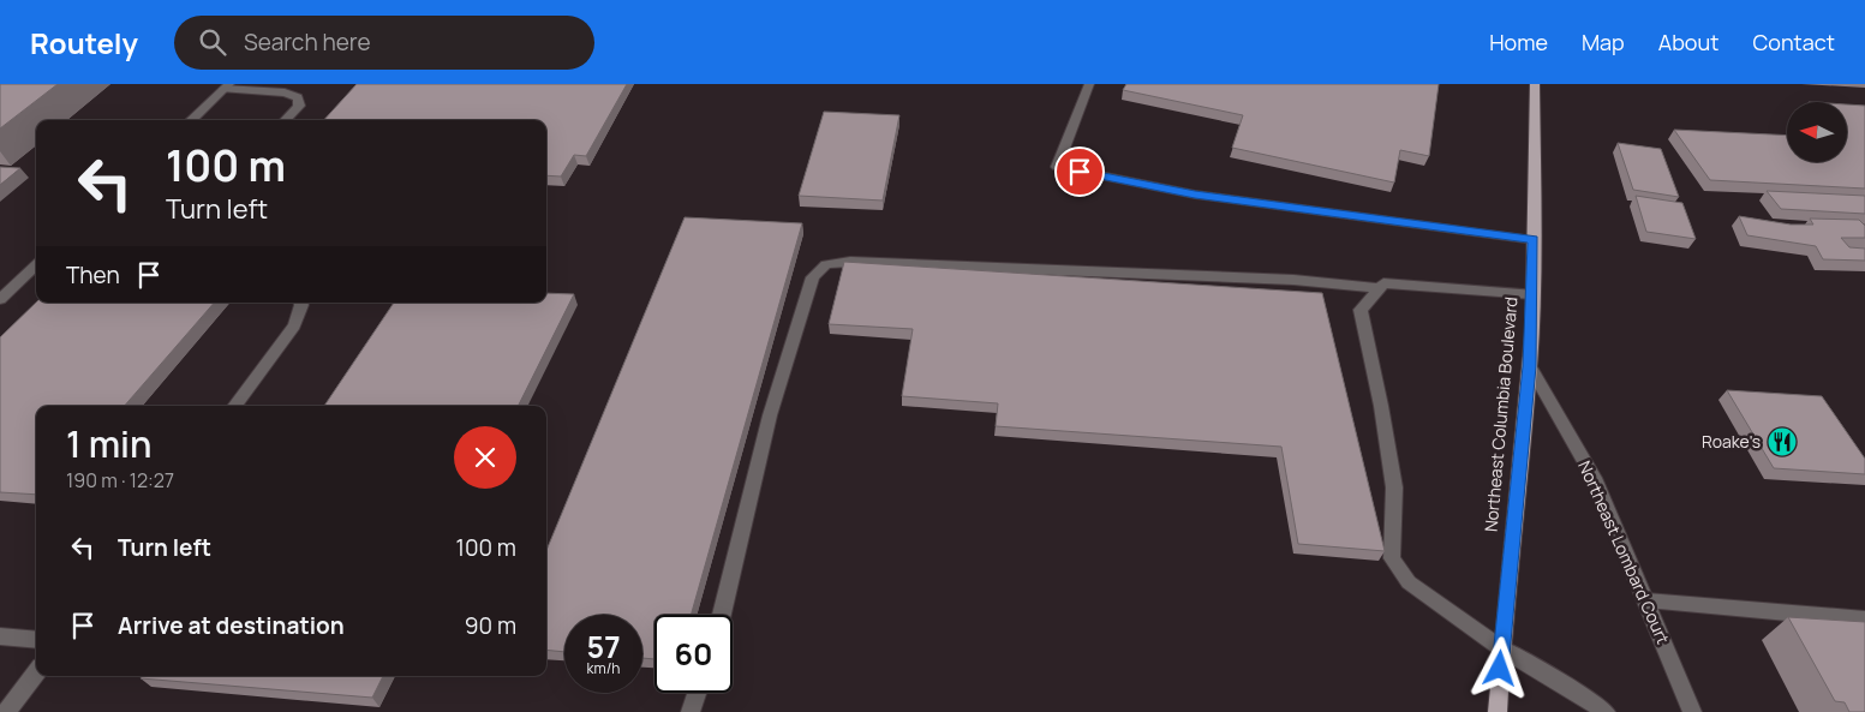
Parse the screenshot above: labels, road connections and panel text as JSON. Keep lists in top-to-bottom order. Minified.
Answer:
{"streets":{"main road":["Northeast Columbia Boulevard"],"street":["Northeast Lombard Court"]},"crossings":[["Northeast Columbia Boulevard","Northeast Lombard Court"]],"places":{"restaurant":["Roake's"]},"north":"left","page":{"header":"Routely","search":"Search here","nav":["Home","Map","About","Contact"],"turn":["100 m","Turn left"],"then":"Then","heading":["1 min","190 m · 12:27"],"list":[{"name":"Turn left","value":"100 m"},{"name":"Arrive at destination","value":"90 m"}],"speed":"57 km/h","limit":"60"}}
